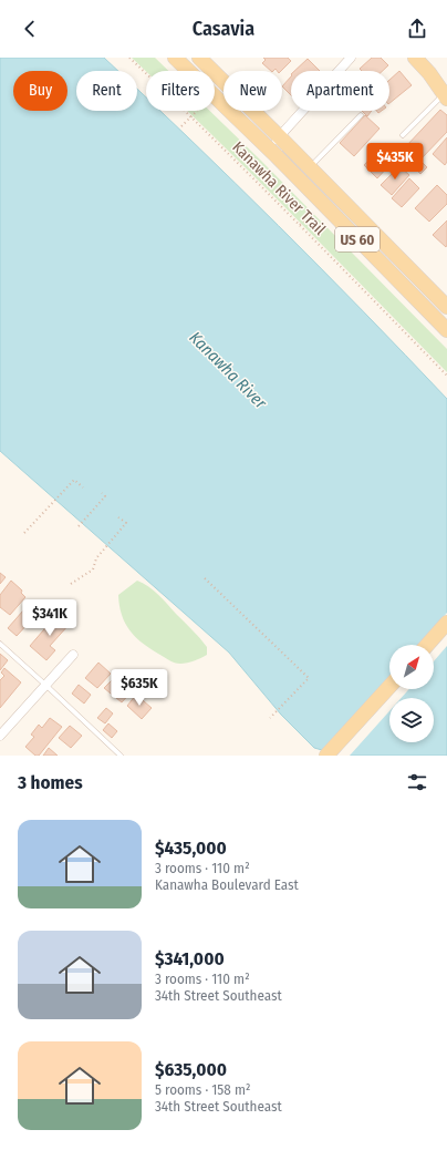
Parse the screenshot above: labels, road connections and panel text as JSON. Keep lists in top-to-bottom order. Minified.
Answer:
{"streets":{"main road":["US 60"],"path":["Kanawha River Trail"]},"water":["Kanawha River"],"north":"top right","page":{"header":"Casavia","chip":["Buy","Rent","Filters","New","Apartment"],"price":["$435K","$341K","$635K"],"heading":"3 homes","list":[{"name":"$435,000","note":"3 rooms · 110 m² · Kanawha Boulevard East"},{"name":"$341,000","note":"3 rooms · 110 m² · 34th Street Southeast"},{"name":"$635,000","note":"5 rooms · 158 m² · 34th Street Southeast"}]}}
